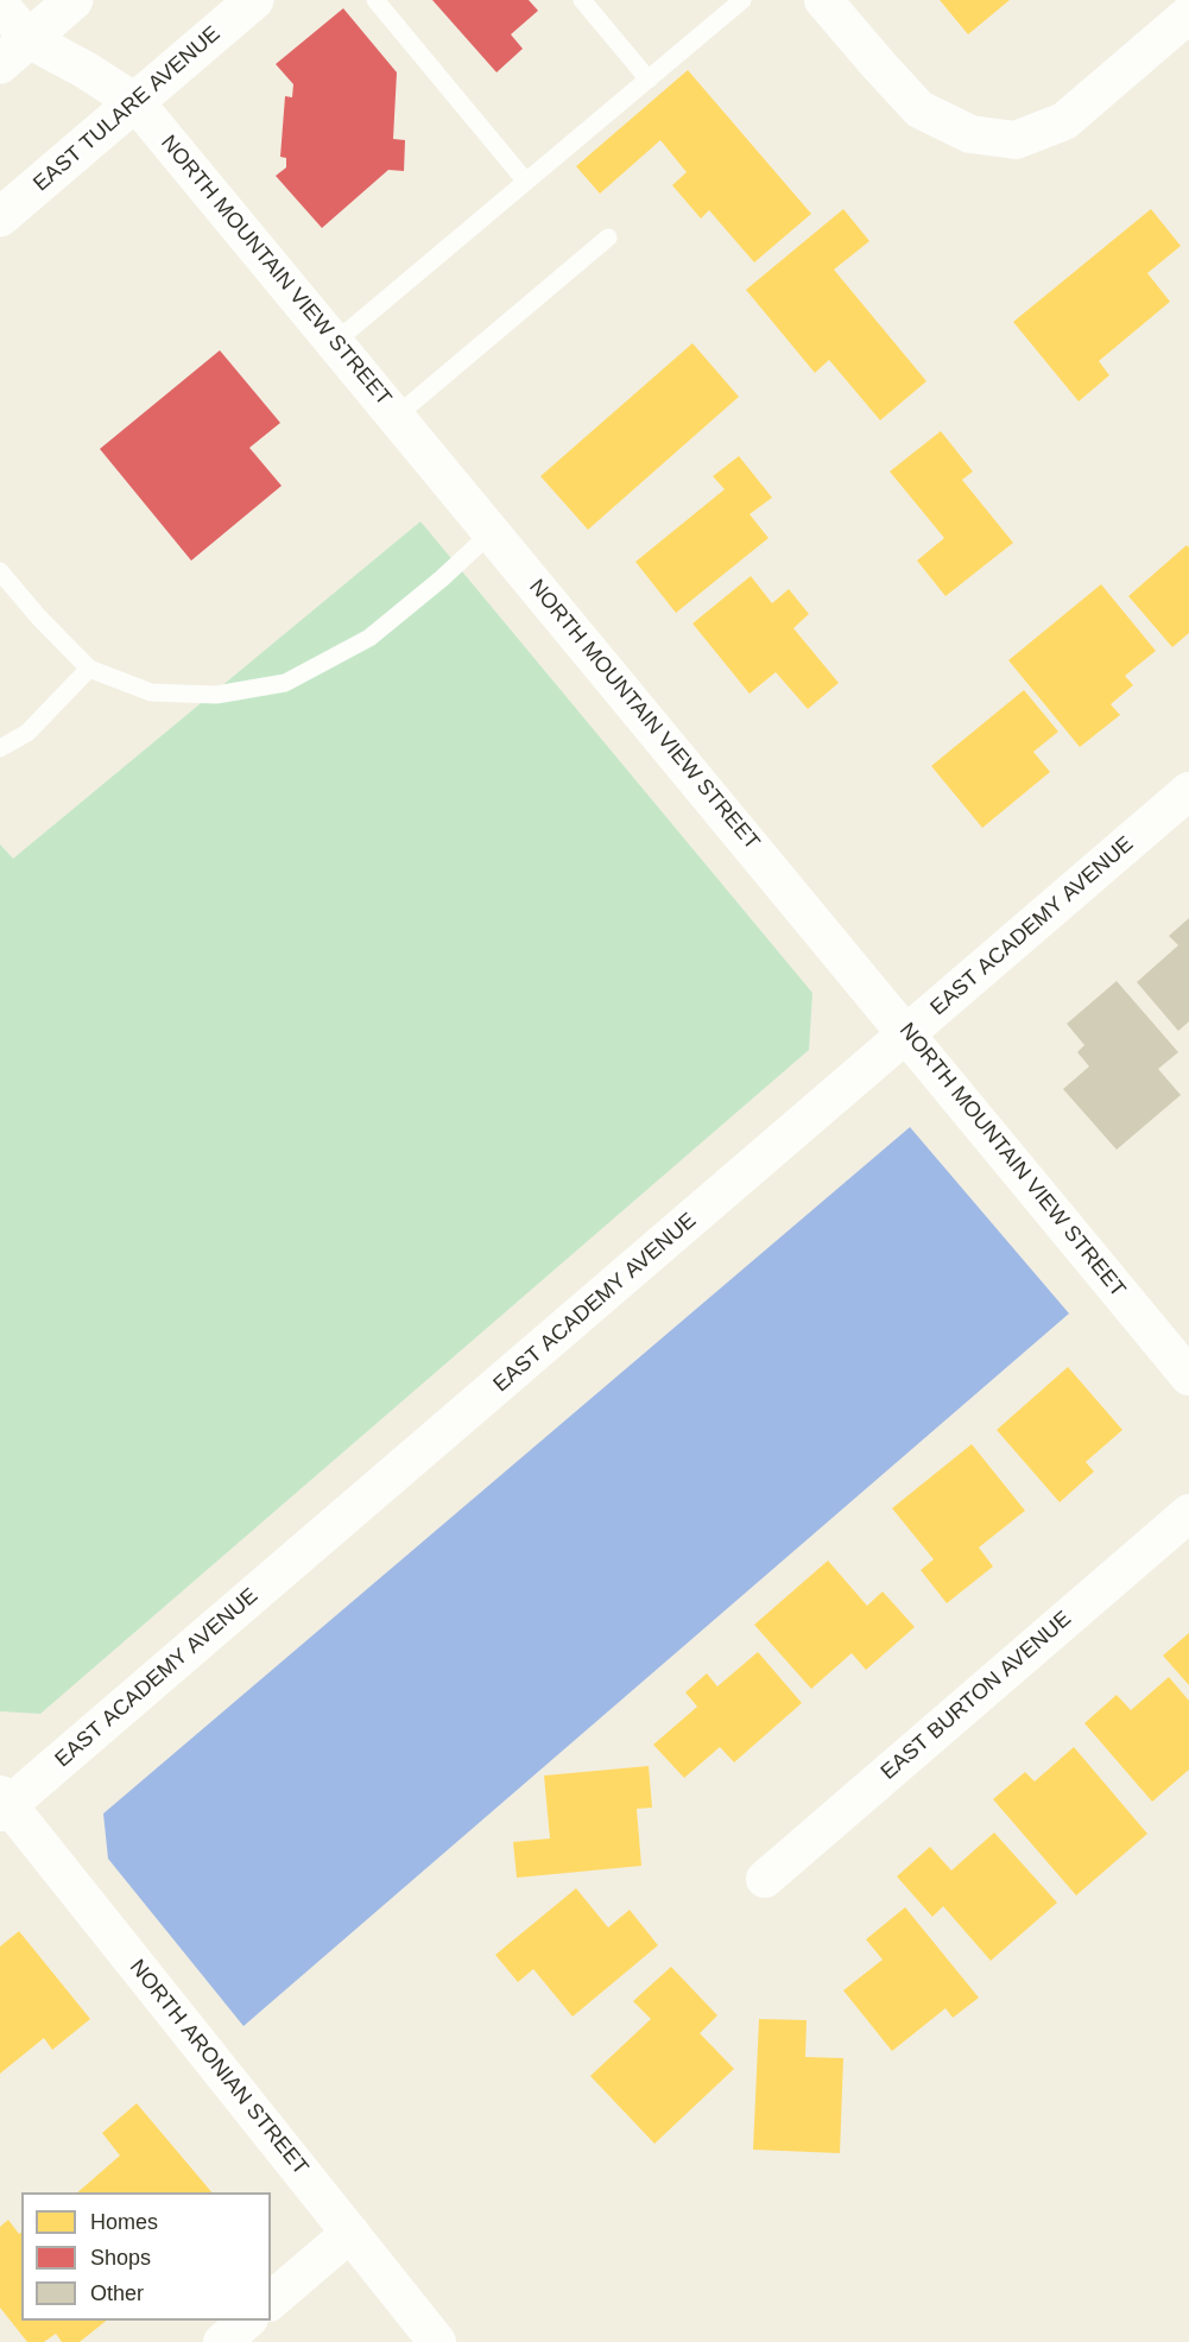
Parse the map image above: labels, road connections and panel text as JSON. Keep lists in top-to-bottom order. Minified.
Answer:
{"streets":{"main road":["EAST TULARE AVENUE"],"street":["NORTH MOUNTAIN VIEW STREET","EAST ACADEMY AVENUE","EAST BURTON AVENUE","NORTH ARONIAN STREET"]},"crossings":[["EAST TULARE AVENUE","NORTH MOUNTAIN VIEW STREET"],["NORTH MOUNTAIN VIEW STREET","EAST ACADEMY AVENUE"],["EAST ACADEMY AVENUE","NORTH ARONIAN STREET"]],"legend":["Homes","Shops","Other"]}
